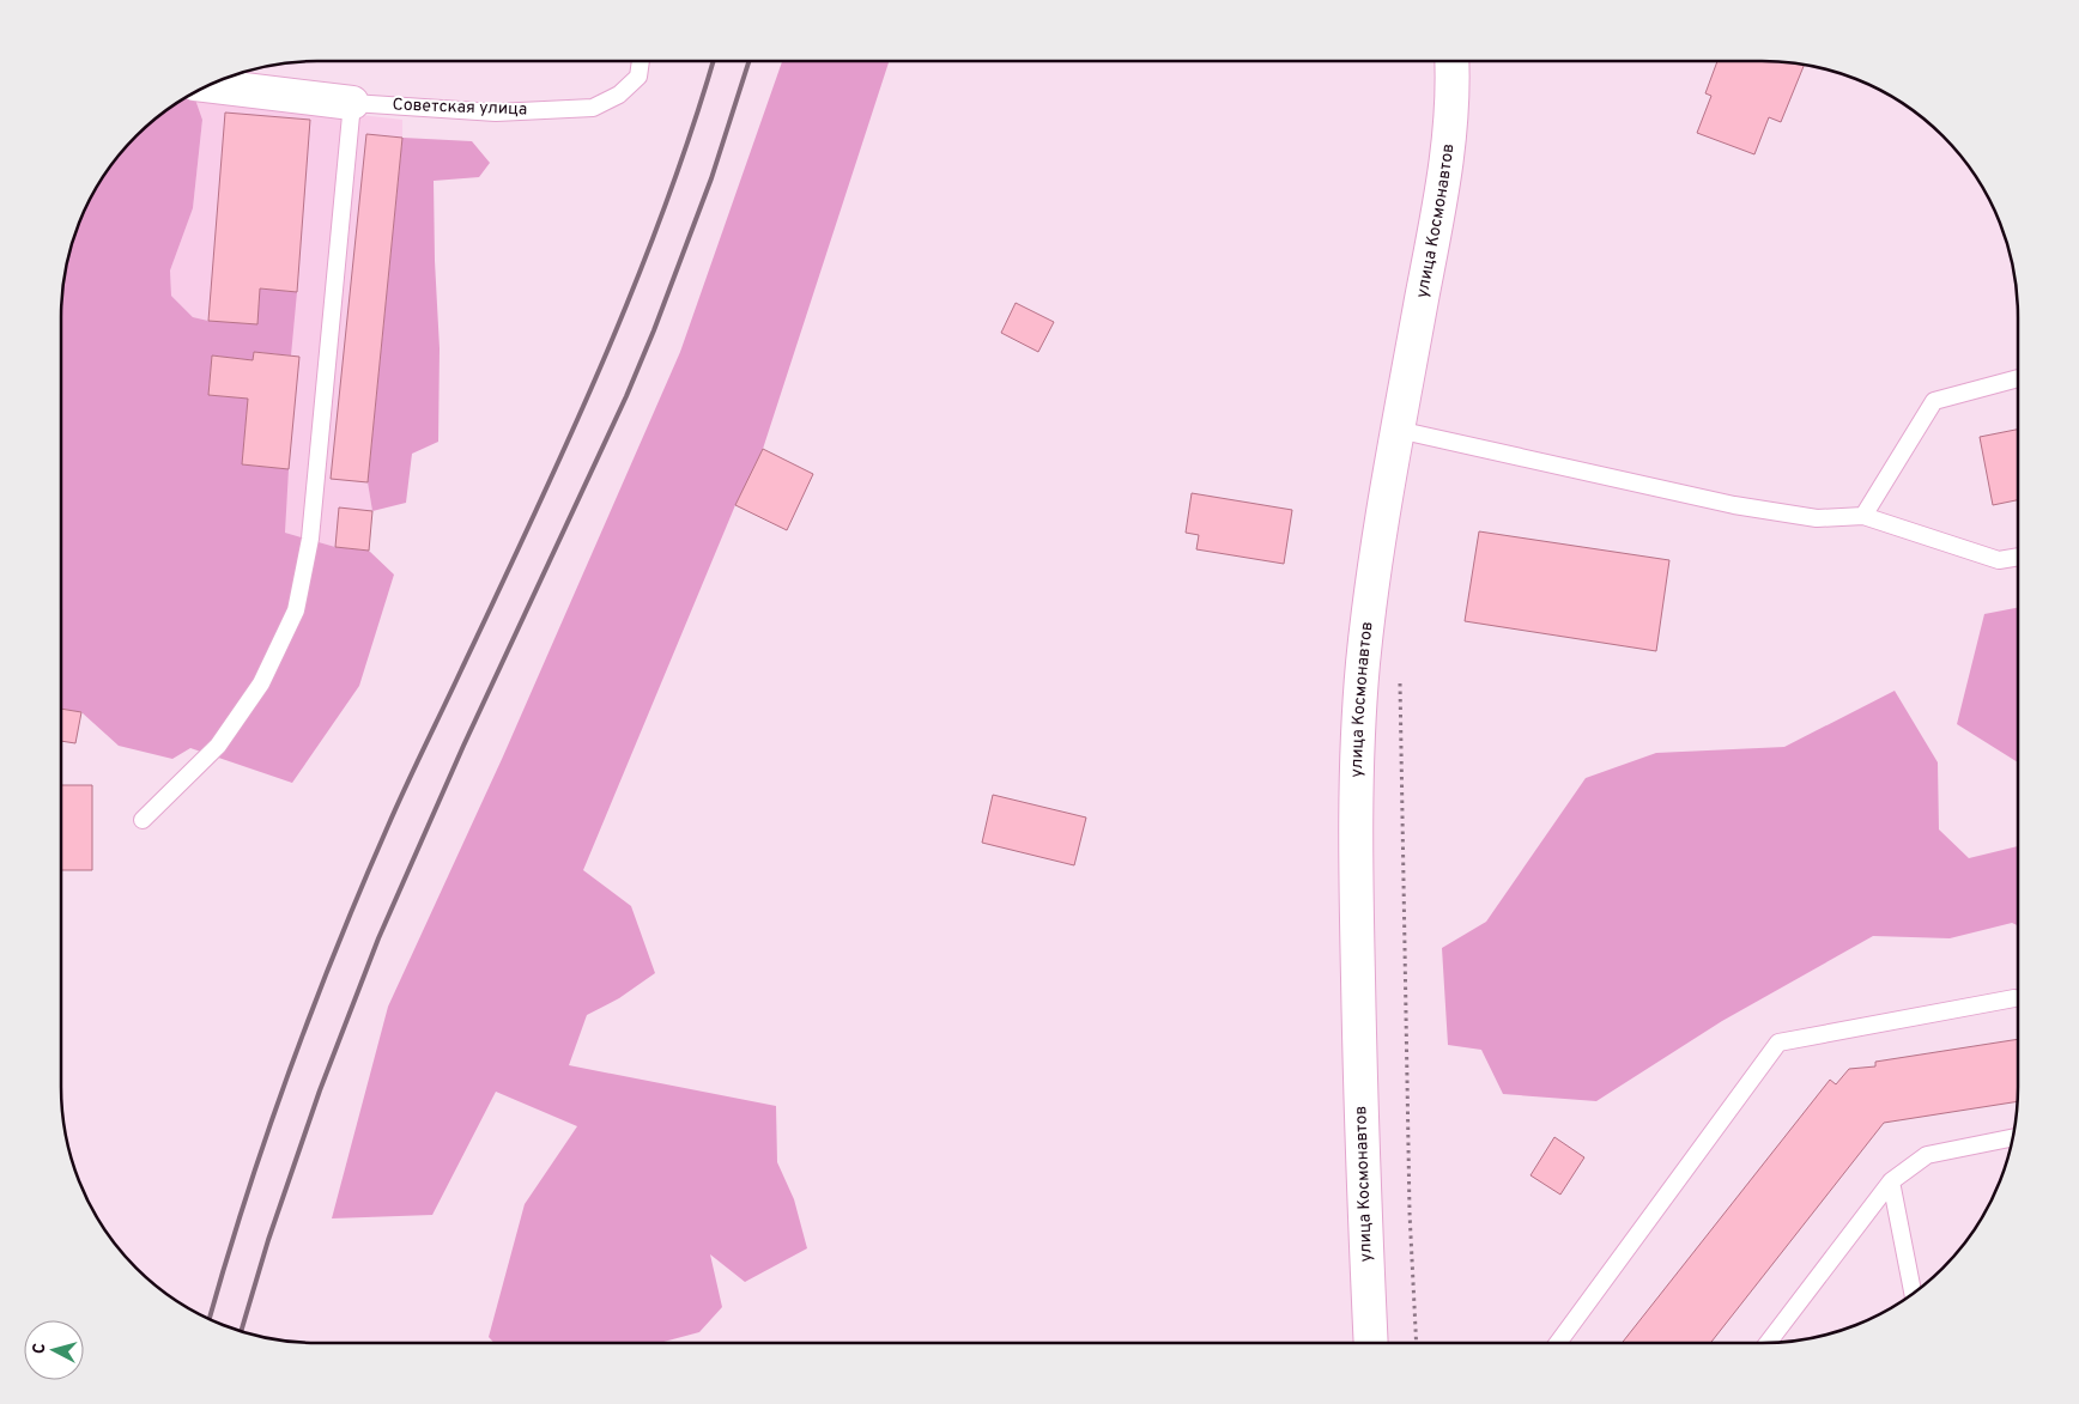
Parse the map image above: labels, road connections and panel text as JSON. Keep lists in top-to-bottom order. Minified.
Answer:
{"streets":{"street":["улица Космонавтов"],"lane":["Советская улица"]},"north":"left"}
